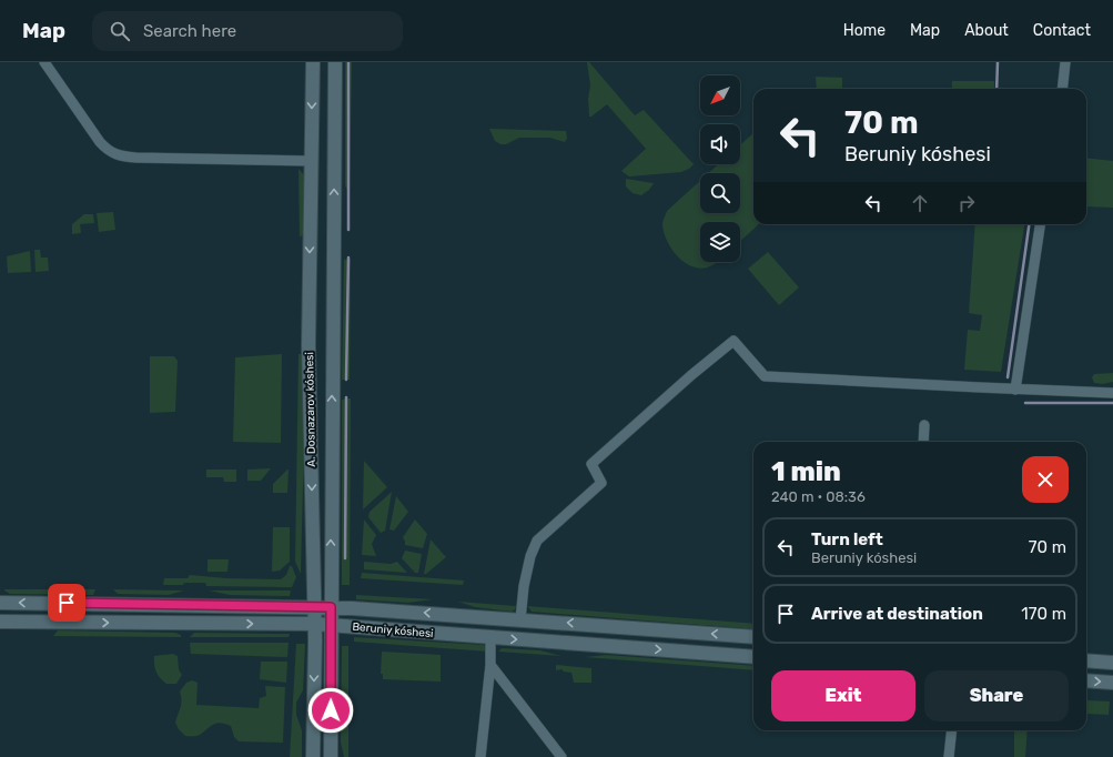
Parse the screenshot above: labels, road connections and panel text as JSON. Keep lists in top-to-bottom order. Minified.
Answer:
{"streets":{"main road":["A. Dosnazarov kóshesi","Beruniy kóshesi"]},"crossings":[["A. Dosnazarov kóshesi","Beruniy kóshesi"]],"north":"bottom left","page":{"header":"Map","search":"Search here","nav":["Home","Map","About","Contact"],"turn":["70 m","Beruniy kóshesi"],"heading":["1 min","240 m · 08:36"],"list":[{"name":"Turn left","note":"Beruniy kóshesi","value":"70 m"},{"name":"Arrive at destination","value":"170 m"}],"buttons":["Exit","Share"]}}
